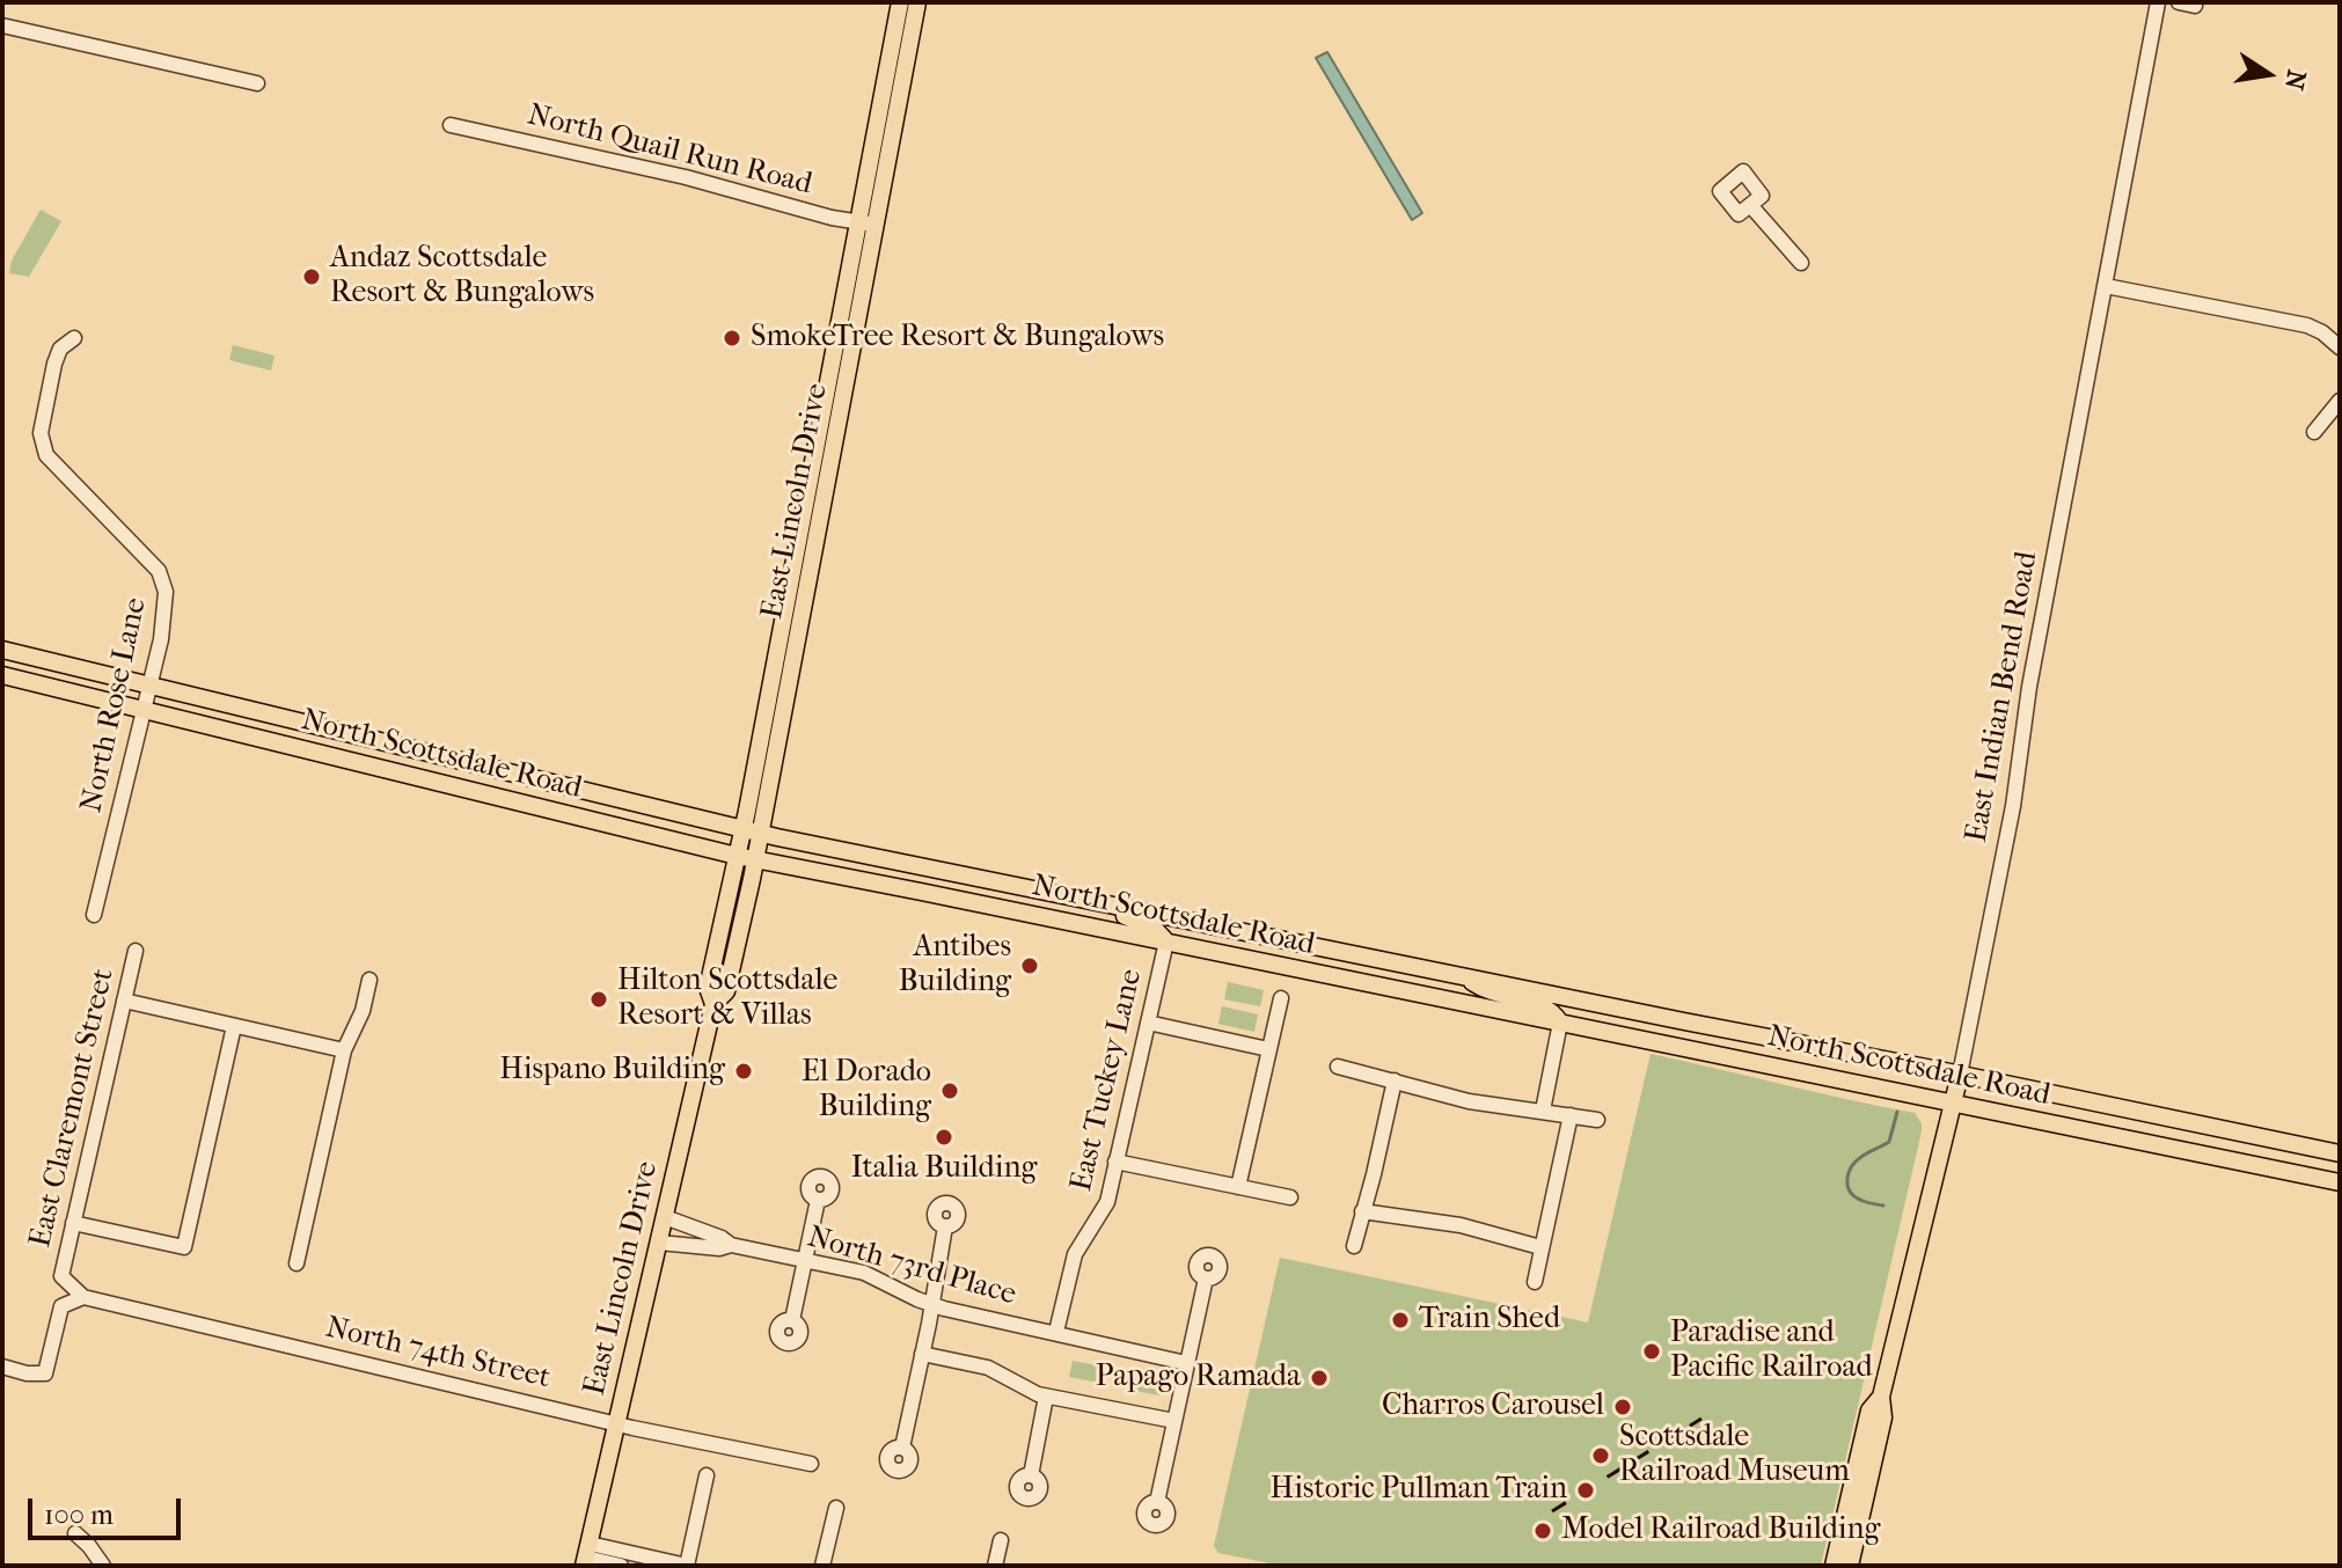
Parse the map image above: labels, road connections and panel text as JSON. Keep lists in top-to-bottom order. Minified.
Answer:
{"streets":{"main road":["East Lincoln Drive","East Indian Bend Road","North Scottsdale Road"],"street":["North Quail Run Road","North Rose Lane","East Tuckey Lane","East Claremont Street","North 73rd Place","North 74th Street"]},"crossings":[["North Quail Run Road","East Lincoln Drive"],["East Lincoln Drive","North Scottsdale Road"],["East Lincoln Drive","North 73rd Place"],["East Lincoln Drive","North 74th Street"],["East Indian Bend Road","North Scottsdale Road"],["North Rose Lane","North Scottsdale Road"],["North Scottsdale Road","East Tuckey Lane"],["East Tuckey Lane","North 73rd Place"],["East Claremont Street","North 74th Street"]],"places":["Andaz Scottsdale Resort & Bungalows","SmokeTree Resort & Bungalows","Antibes Building","Hilton Scottsdale Resort & Villas","Hispano Building","El Dorado Building","Italia Building","Train Shed","Paradise and Pacific Railroad","Papago Ramada","Charros Carousel","Scottsdale Railroad Museum","Historic Pullman Train","Model Railroad Building"],"scale_bar":"100 m","north":"right"}
